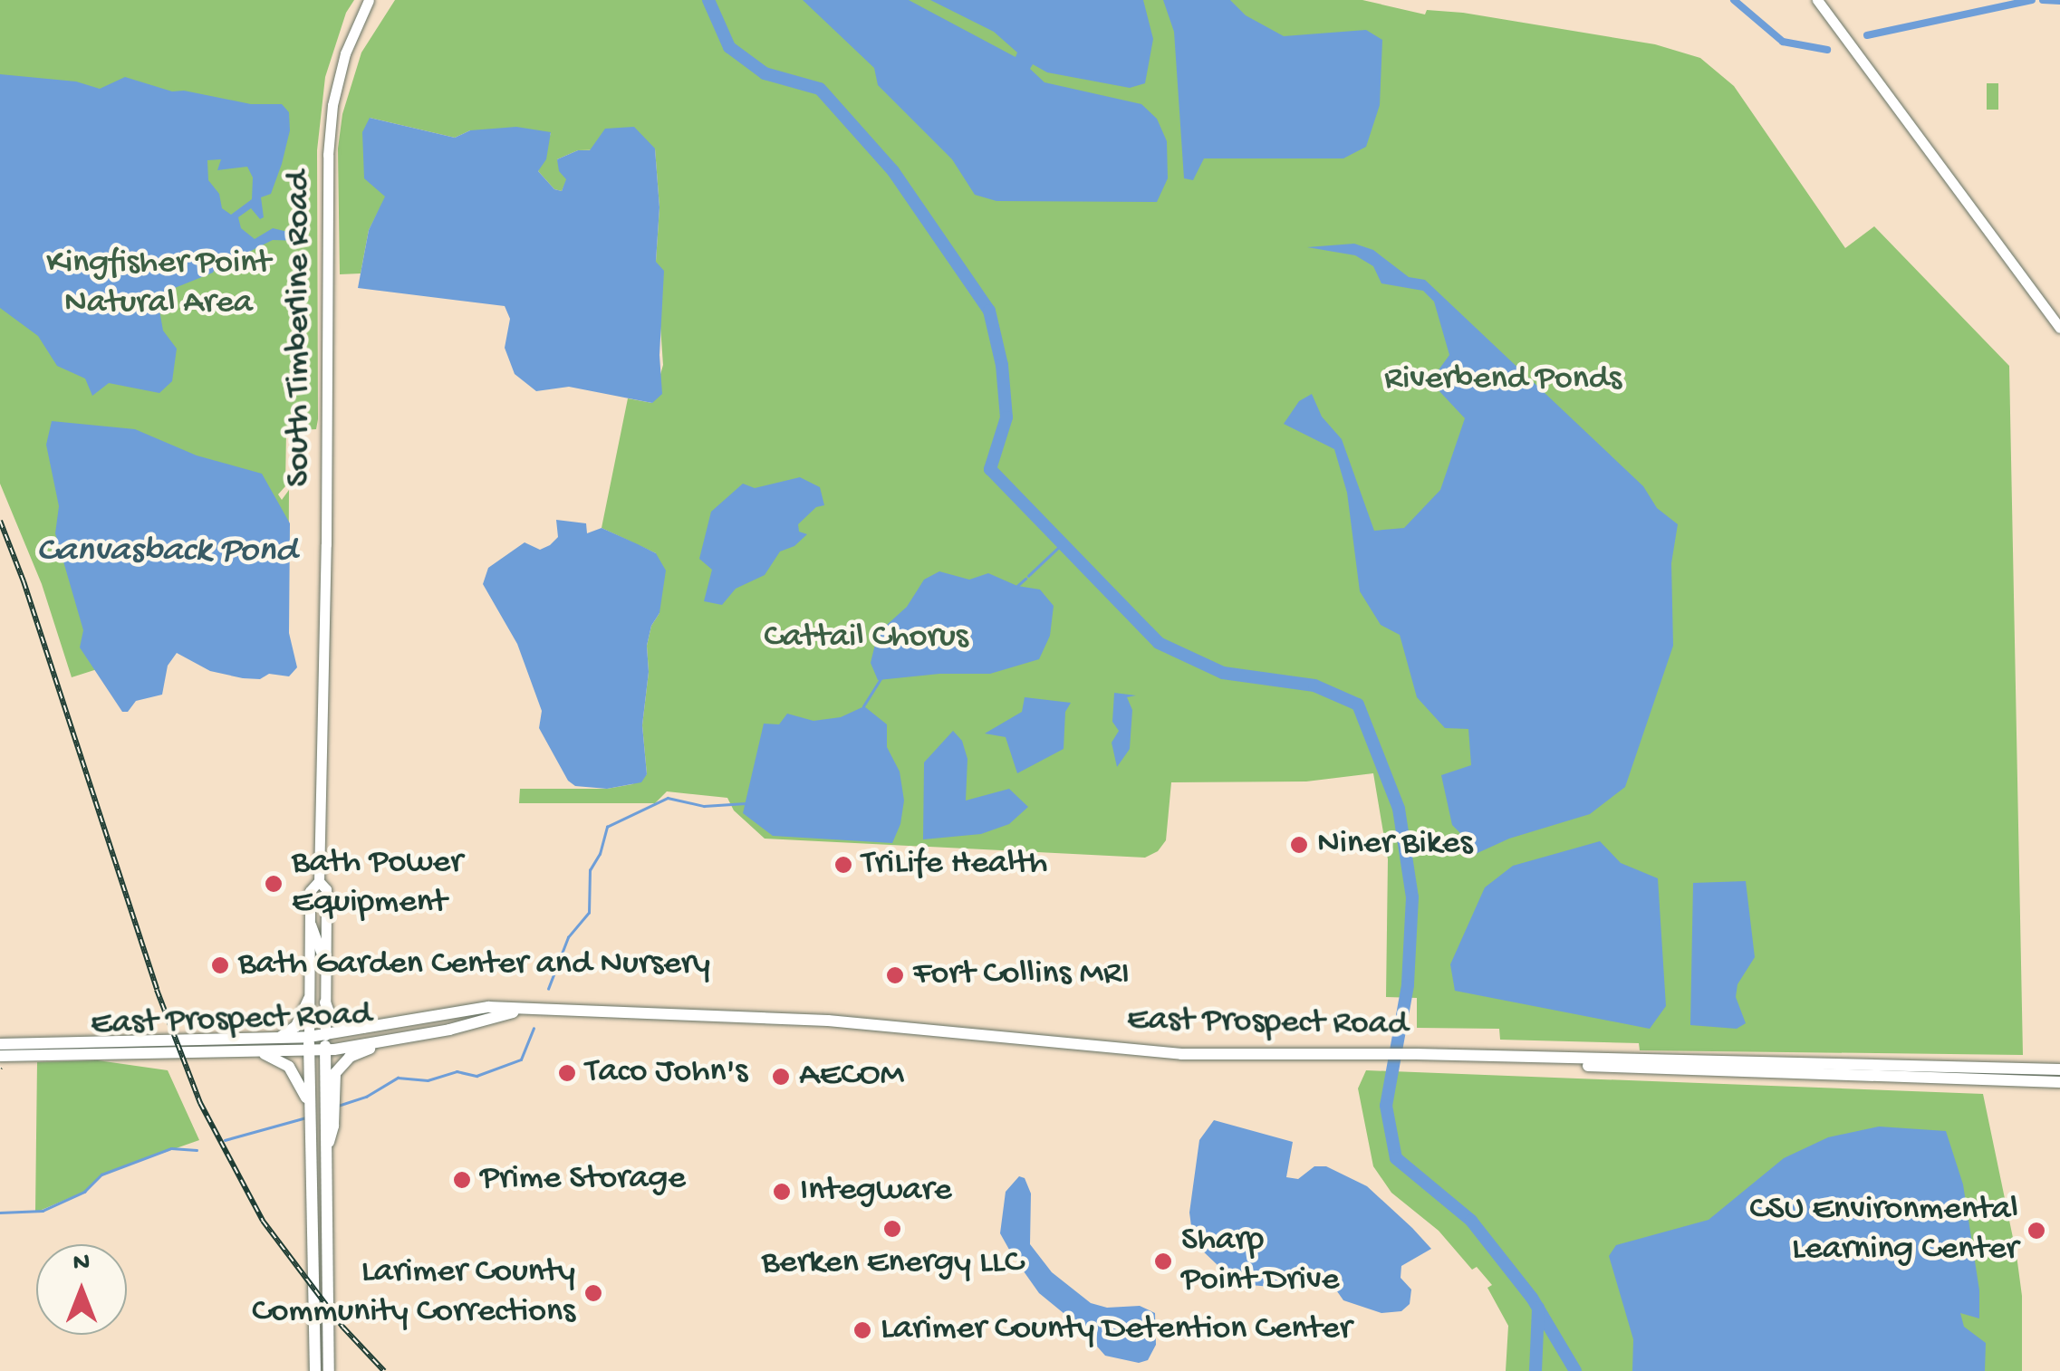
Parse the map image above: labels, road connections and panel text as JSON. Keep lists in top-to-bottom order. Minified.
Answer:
{"streets":{"main road":["South Timberline Road","East Prospect Road"]},"crossings":[["South Timberline Road","East Prospect Road"]],"water":["Canvasback Pond"],"parks":["Kingfisher Point Natural Area","Riverbend Ponds","Cattail Chorus"],"places":["Niner Bikes","TriLife Health","Bath Power Equipment","Bath Garden Center and Nursery","Fort Collins MRI","Taco John's","AECOM","Prime Storage","Integware","Berken Energy LLC","CSU Environmental Learning Center","Sharp Point Drive","Larimer County Community Corrections","Larimer County Detention Center"],"north":"top"}
